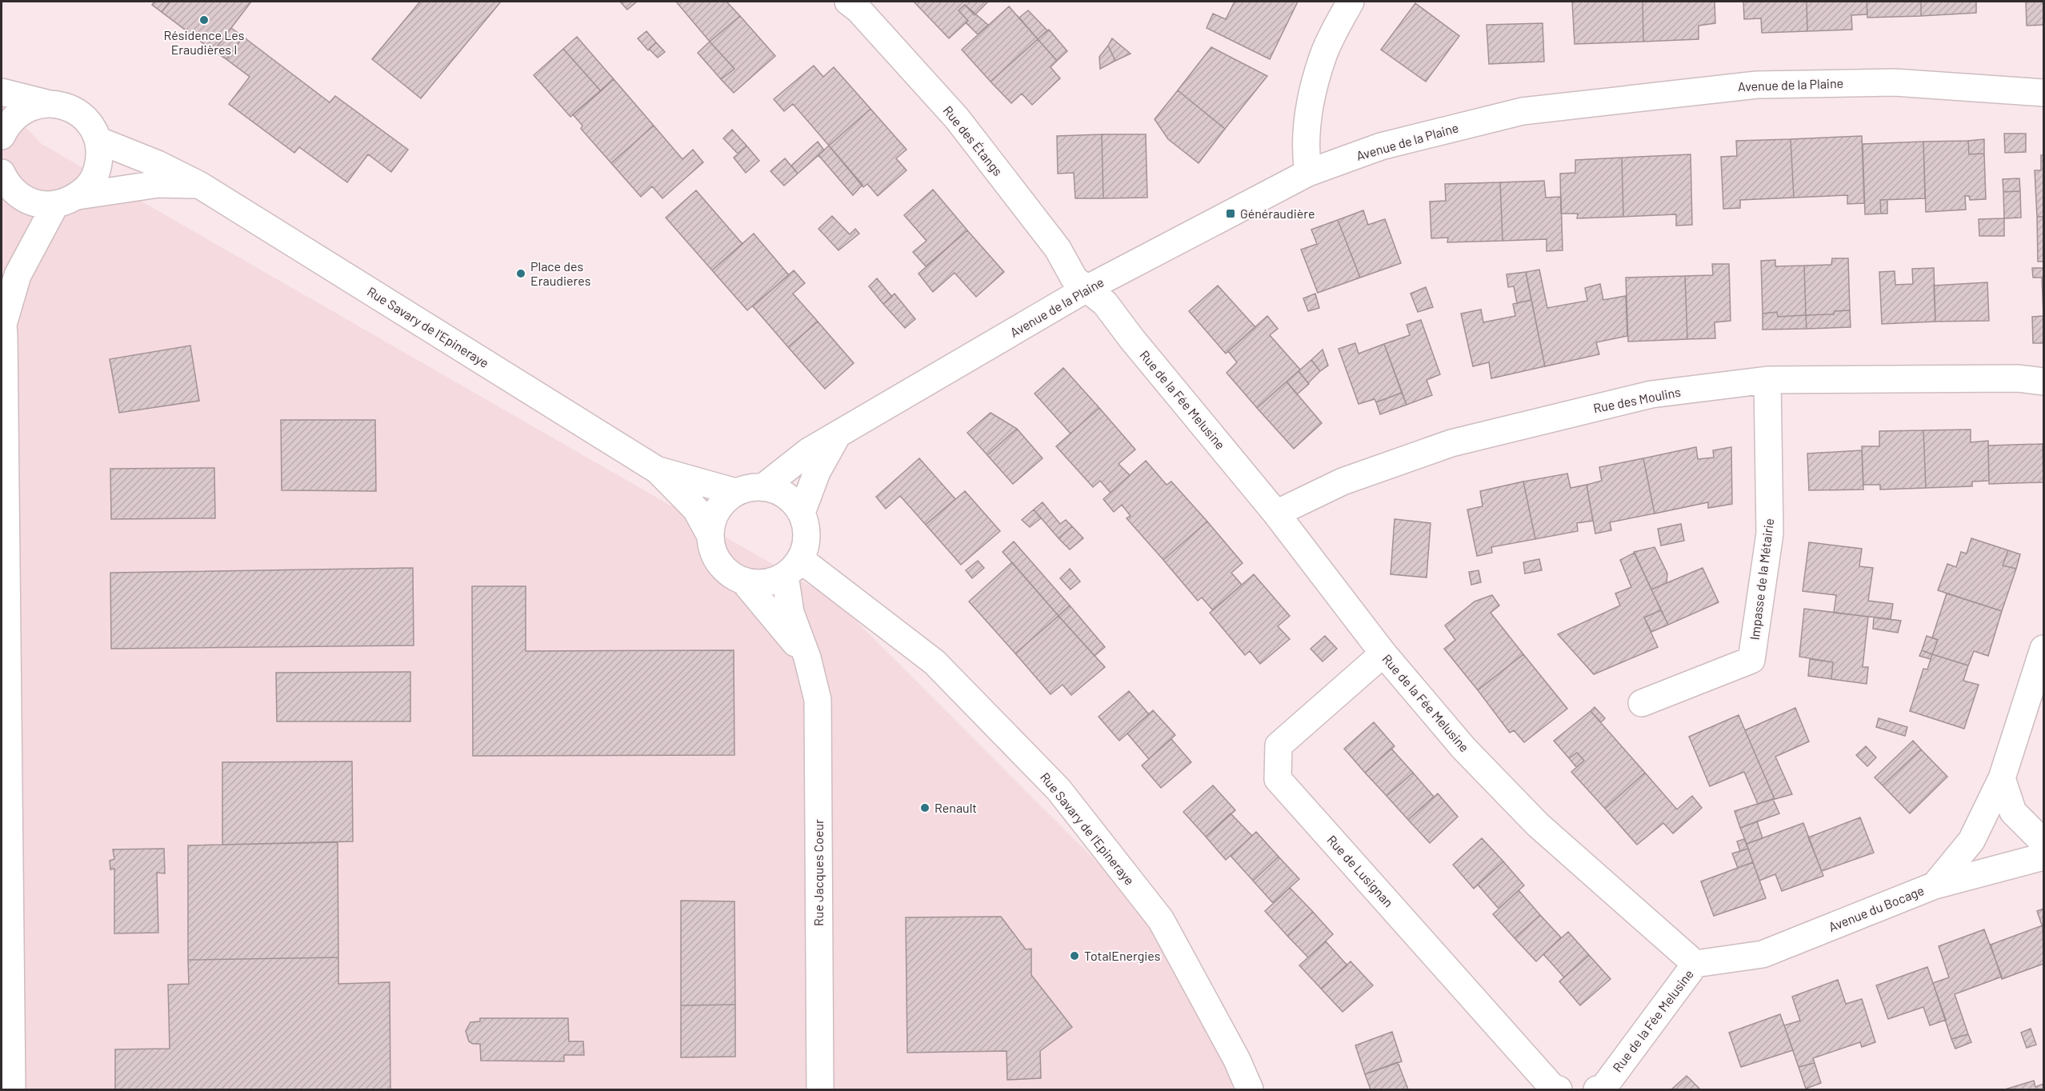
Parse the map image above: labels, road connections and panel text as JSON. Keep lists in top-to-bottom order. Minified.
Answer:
{"streets":{"street":["Avenue de la Plaine","Rue des Étangs","Rue Savary de l'Epineraye","Rue de la Fée Melusine","Rue des Moulins","Impasse de la Métairie","Rue de Lusignan","Rue Jacques Coeur","Avenue du Bocage"]},"crossings":[["Avenue de la Plaine","Rue des Étangs"],["Avenue de la Plaine","Rue Savary de l'Epineraye"],["Avenue de la Plaine","Rue de la Fée Melusine"],["Avenue de la Plaine","Rue Jacques Coeur"],["Rue des Étangs","Rue de la Fée Melusine"],["Rue Savary de l'Epineraye","Rue Jacques Coeur"],["Rue de la Fée Melusine","Rue des Moulins"],["Rue de la Fée Melusine","Rue de Lusignan"],["Rue de la Fée Melusine","Avenue du Bocage"],["Rue des Moulins","Impasse de la Métairie"]],"places":{"other":["Résidence Les Eraudières I","Place des Eraudieres","Renault","TotalEnergies"],"transit":["Généraudière"]}}
